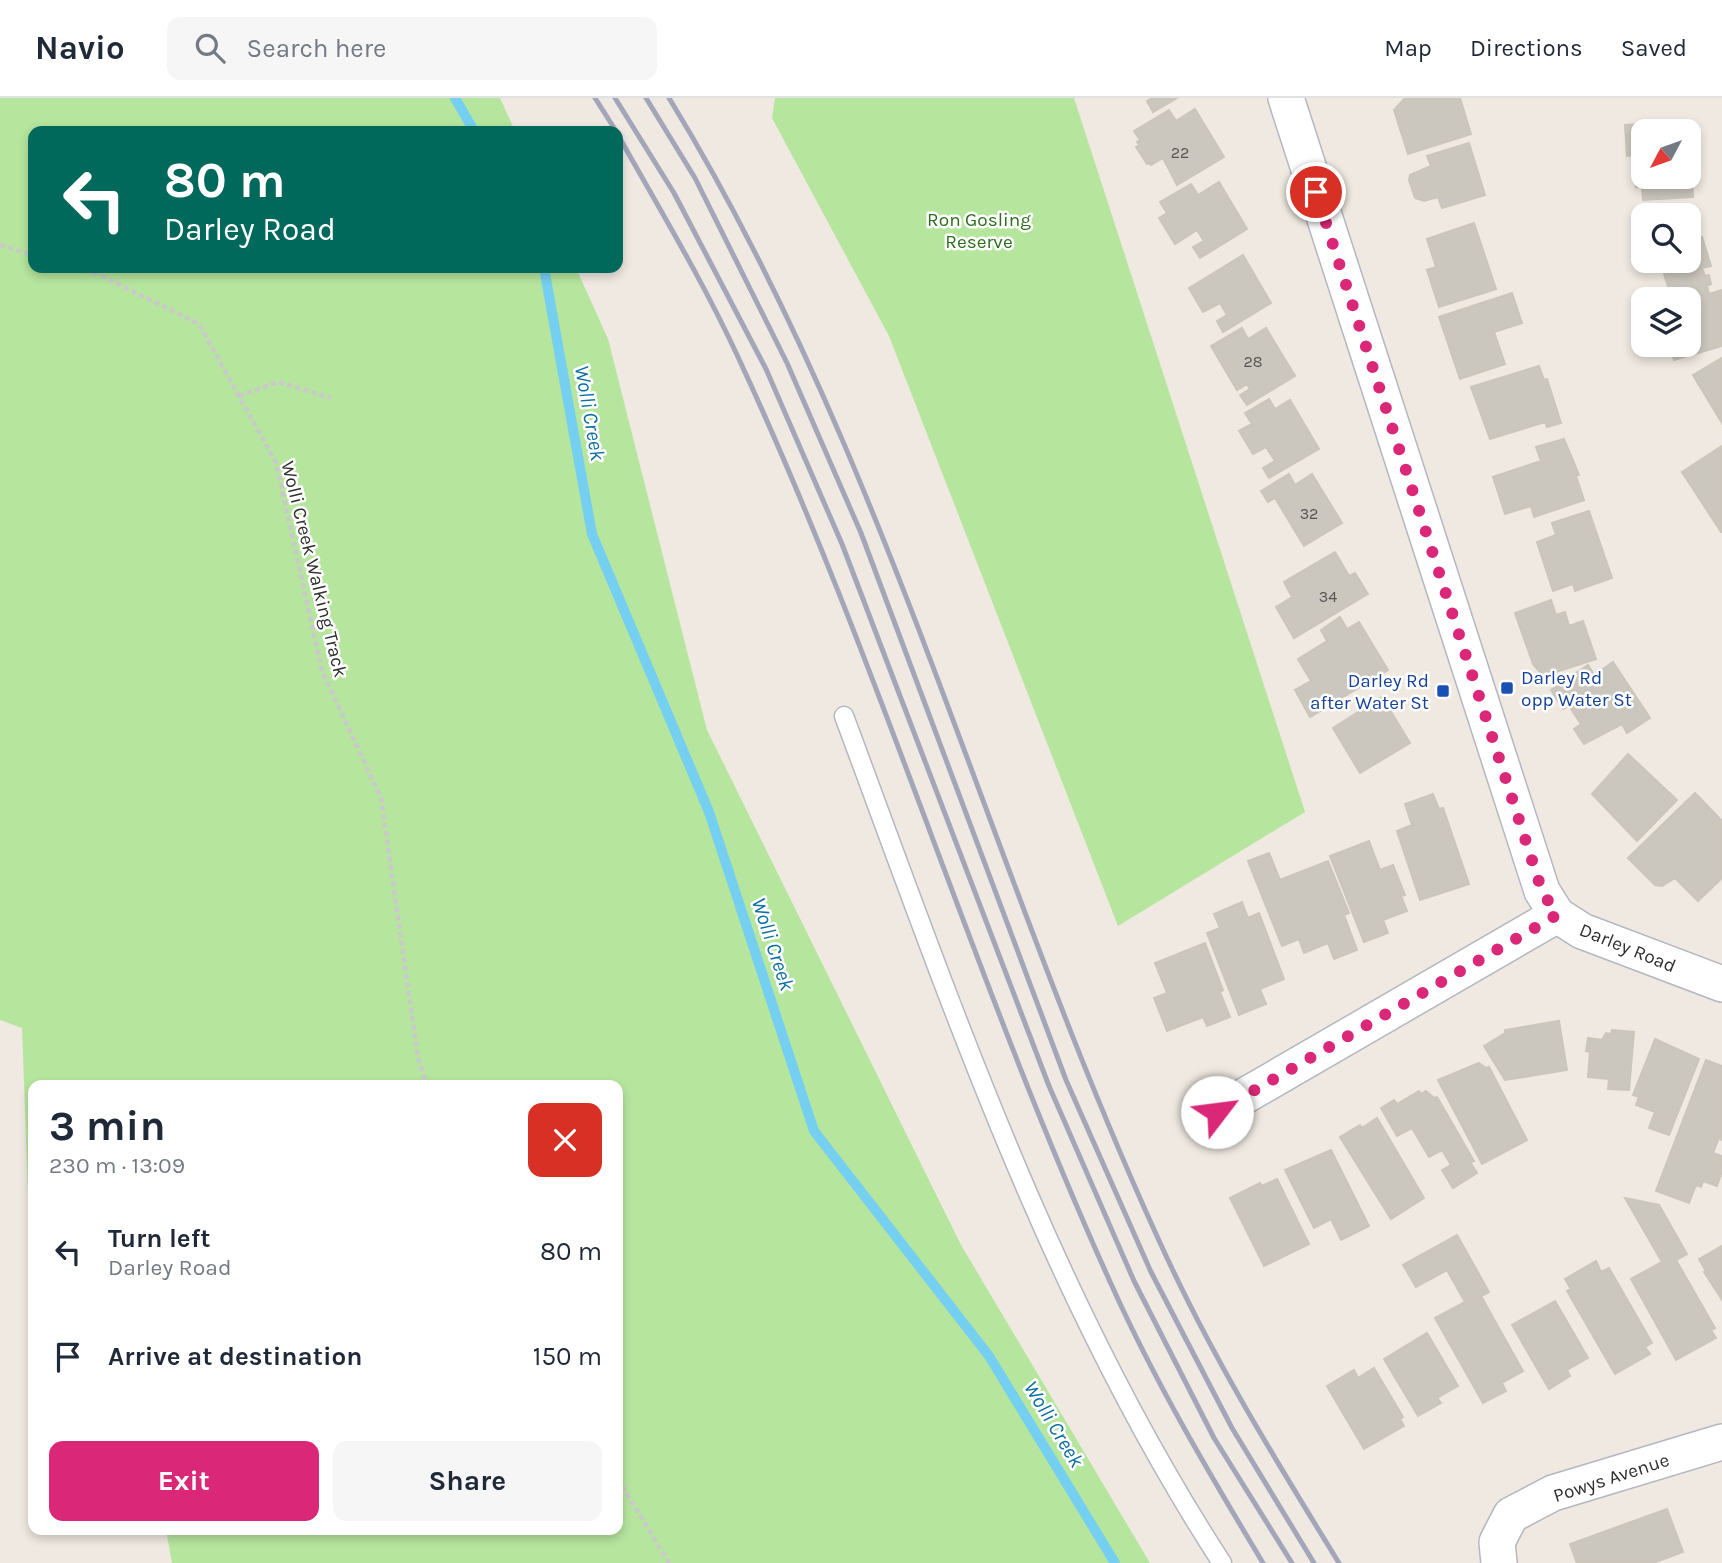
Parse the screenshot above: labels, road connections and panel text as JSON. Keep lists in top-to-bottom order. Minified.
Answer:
{"streets":{"street":["Darley Road","Powys Avenue"],"path":["Wolli Creek Walking Track"]},"water":["Wolli Creek"],"parks":["Ron Gosling Reserve"],"places":{"transit":["Darley Rd opp Water St","Darley Rd after Water St"]},"house_numbers":["22","28","32","34"],"north":"bottom left","page":{"header":"Navio","search":"Search here","nav":["Map","Directions","Saved"],"turn":["80 m","Darley Road"],"heading":["3 min","230 m · 13:09"],"list":[{"name":"Turn left","note":"Darley Road","value":"80 m"},{"name":"Arrive at destination","value":"150 m"}],"buttons":["Exit","Share"]}}
